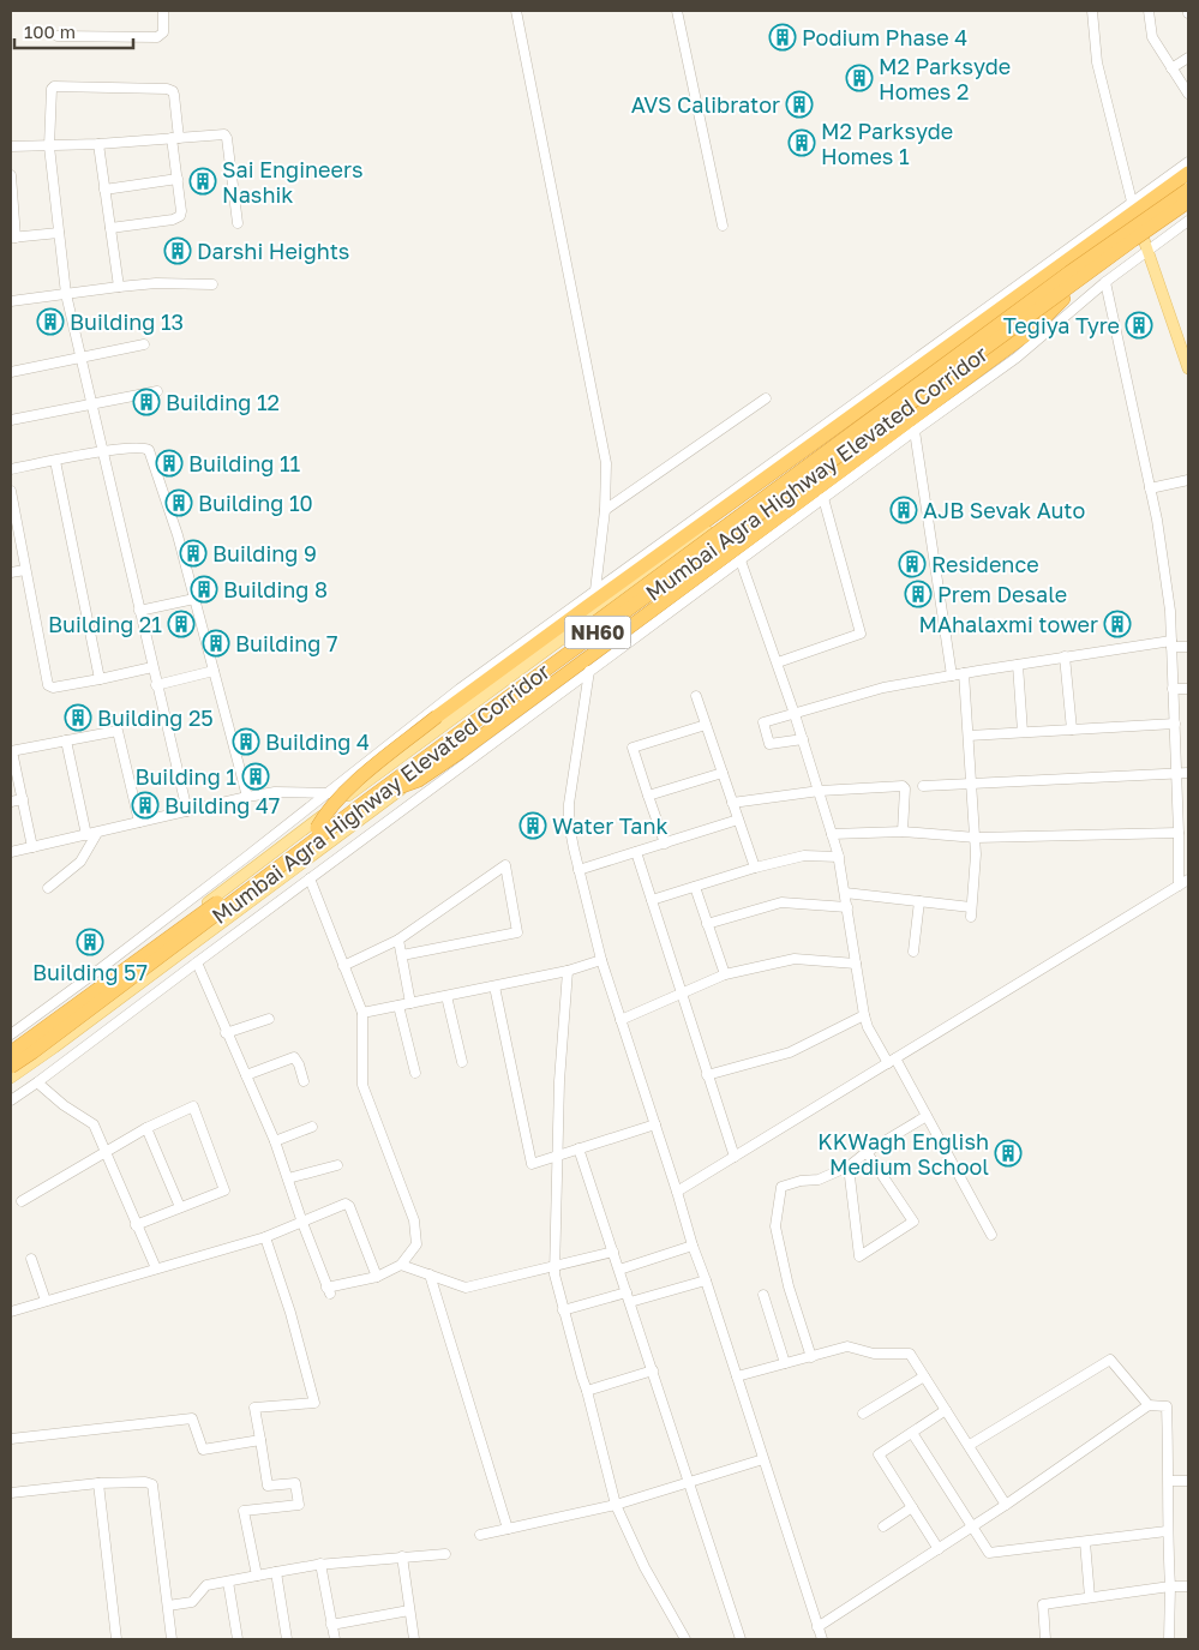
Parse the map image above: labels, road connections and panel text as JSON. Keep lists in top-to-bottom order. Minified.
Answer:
{"streets":{"highway":["Mumbai Agra Highway Elevated Corridor","NH60"]},"places":{"building":["Podium Phase 4","M2 Parksyde Homes 2","AVS Calibrator","M2 Parksyde Homes 1","Sai Engineers Nashik","Darshi Heights","Building 13","Tegiya Tyre","Building 12","Building 11","Building 10","AJB Sevak Auto","Building 9","Residence","Building 8","Prem Desale","Building 21","MAhalaxmi tower","Building 7","Building 25","Building 4","Building 1","Building 47","Water Tank","Building 57","KKWagh English Medium School"]},"scale_bar":"100 m"}
